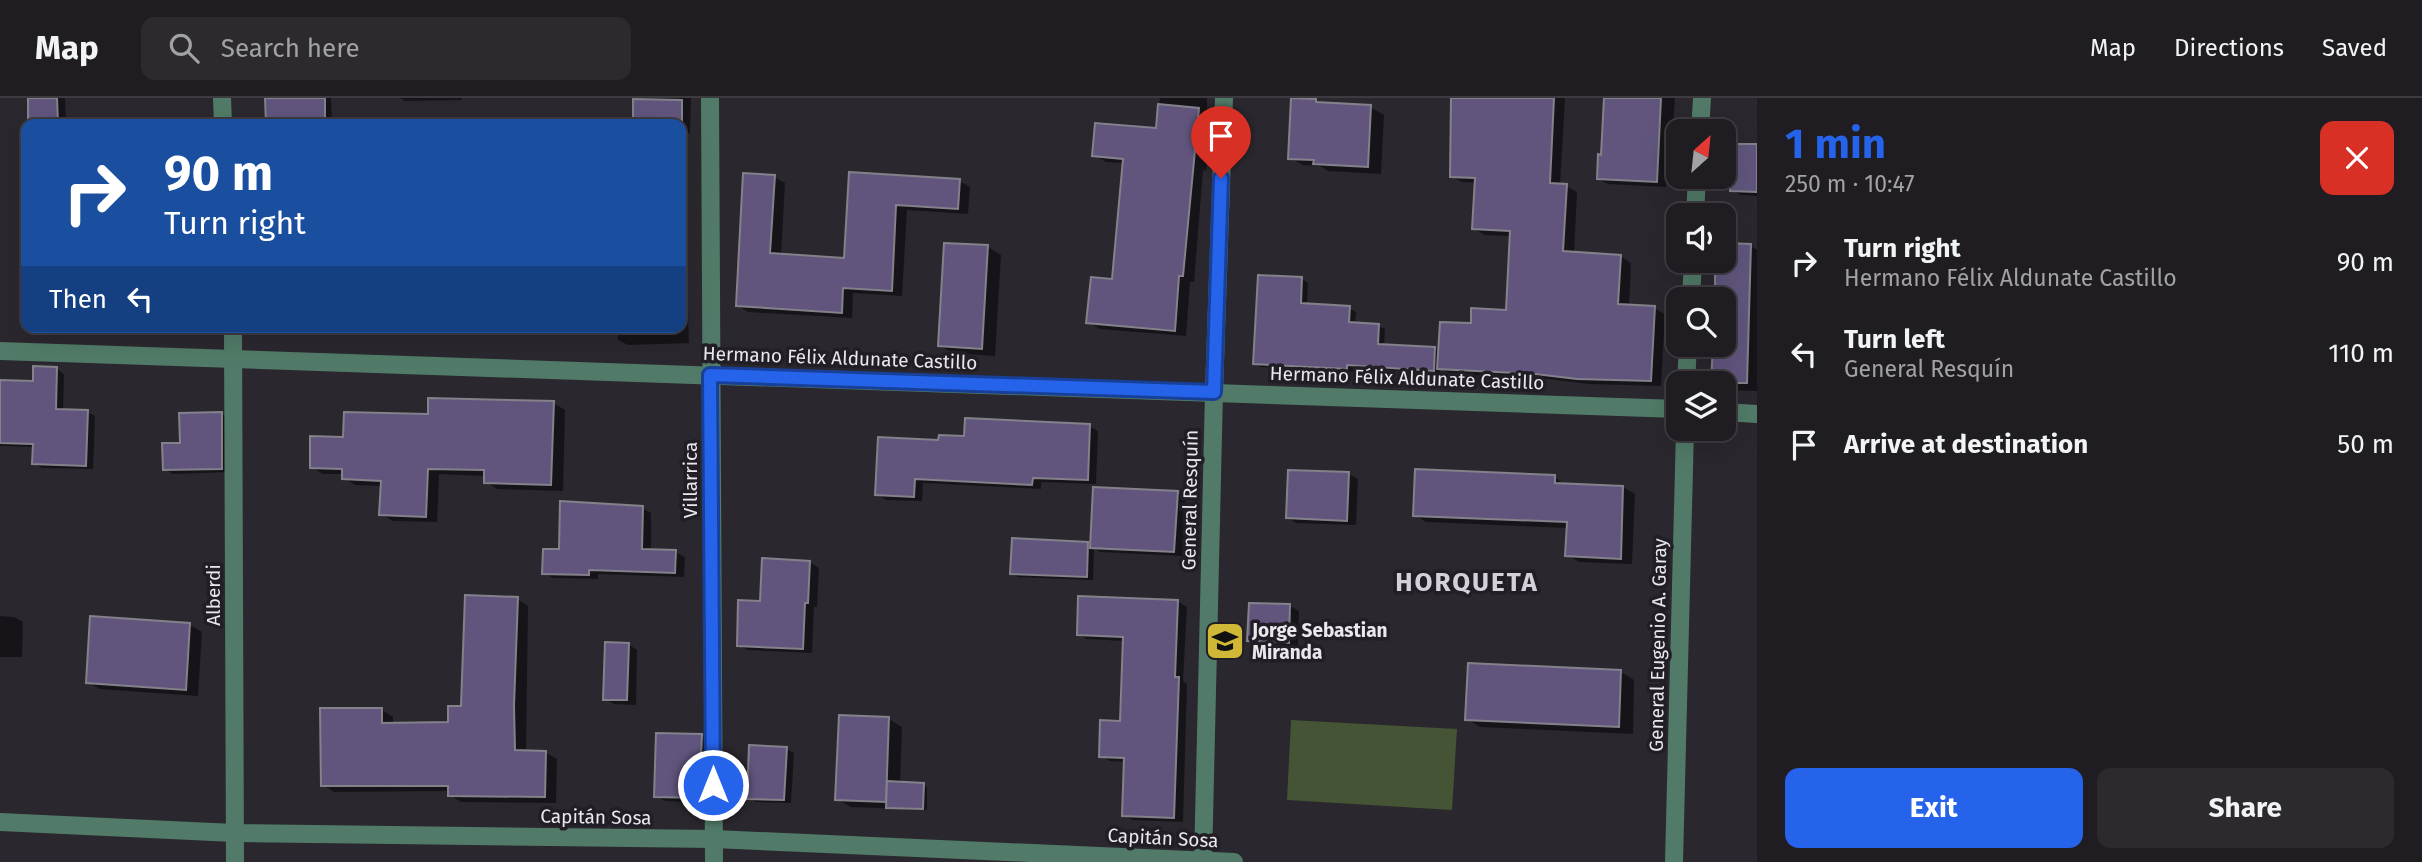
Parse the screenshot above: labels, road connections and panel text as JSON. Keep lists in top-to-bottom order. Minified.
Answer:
{"streets":{"street":["Hermano Félix Aldunate Castillo","Villarrica","General Resquín","Alberdi","General Eugenio A. Garay","Capitán Sosa"]},"crossings":[["Hermano Félix Aldunate Castillo","Villarrica"],["Hermano Félix Aldunate Castillo","General Resquín"],["Hermano Félix Aldunate Castillo","Alberdi"],["Villarrica","Capitán Sosa"],["General Resquín","Capitán Sosa"],["Alberdi","Capitán Sosa"]],"districts":["HORQUETA"],"places":{"school or university":["Jorge Sebastian Miranda"]},"north":"top right","page":{"header":"Map","search":"Search here","nav":["Map","Directions","Saved"],"heading":["1 min","250 m · 10:47"],"turn":["90 m","Turn right"],"list":[{"name":"Turn right","note":"Hermano Félix Aldunate Castillo","value":"90 m"},{"name":"Turn left","note":"General Resquín","value":"110 m"},{"name":"Arrive at destination","value":"50 m"}],"then":"Then","buttons":["Exit","Share"]}}
